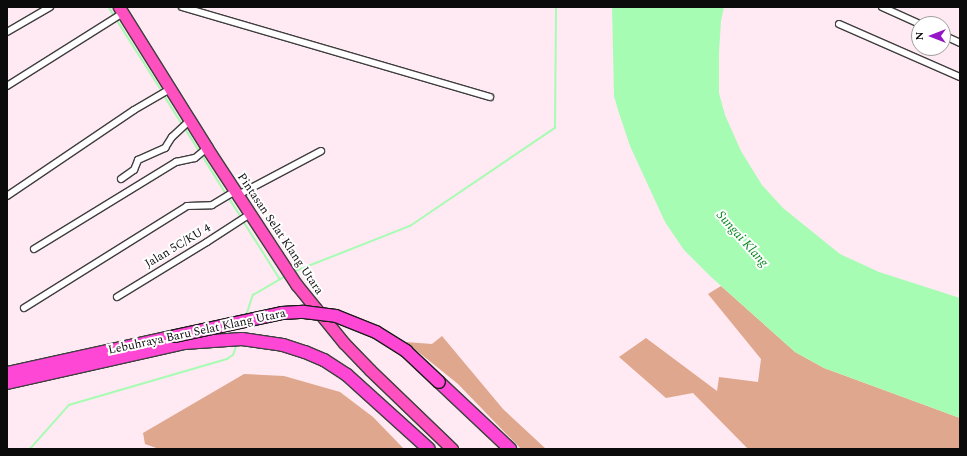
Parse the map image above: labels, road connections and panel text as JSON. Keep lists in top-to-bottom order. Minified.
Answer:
{"streets":{"highway":["Pintasan Selat Klang Utara","Lebuhraya Baru Selat Klang Utara"],"street":["Jalan 5C/KU 4"]},"crossings":[["Pintasan Selat Klang Utara","Jalan 5C/KU 4"]],"water":["Sungai Klang"],"north":"left"}
